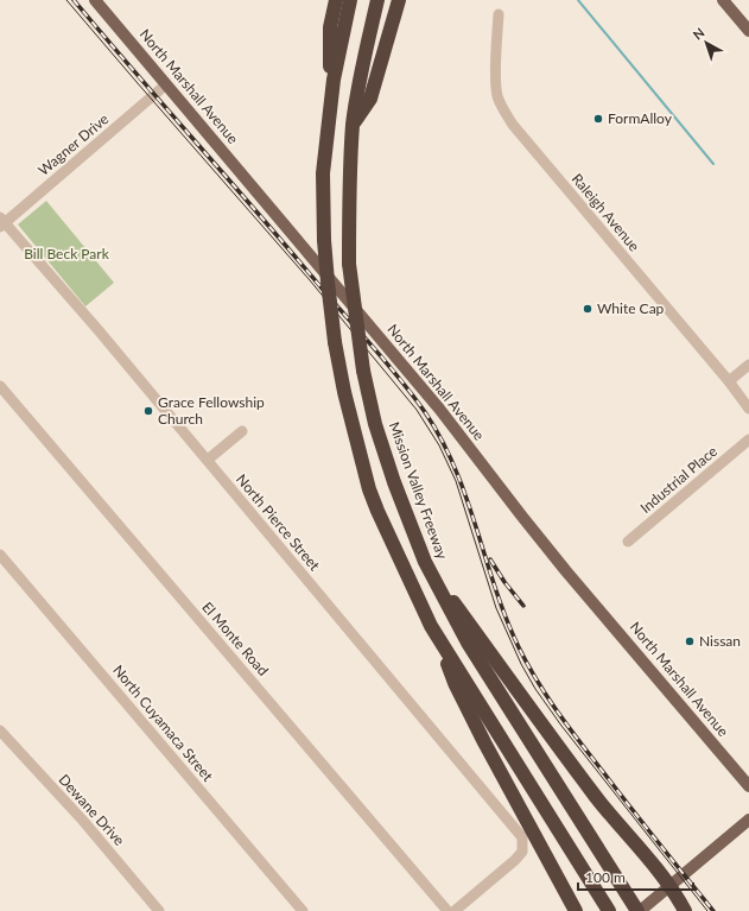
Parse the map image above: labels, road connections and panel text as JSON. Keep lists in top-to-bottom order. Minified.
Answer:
{"streets":{"highway":["Mission Valley Freeway"],"main road":["North Marshall Avenue"],"street":["Wagner Drive","Raleigh Avenue","Industrial Place","North Pierce Street","El Monte Road","North Cuyamaca Street","Dewane Drive"]},"crossings":[["North Marshall Avenue","Wagner Drive"],["Wagner Drive","North Pierce Street"]],"parks":["Bill Beck Park"],"places":["FormAlloy","White Cap","Grace Fellowship Church","Nissan"],"scale_bar":"100 m","north":"top left"}
